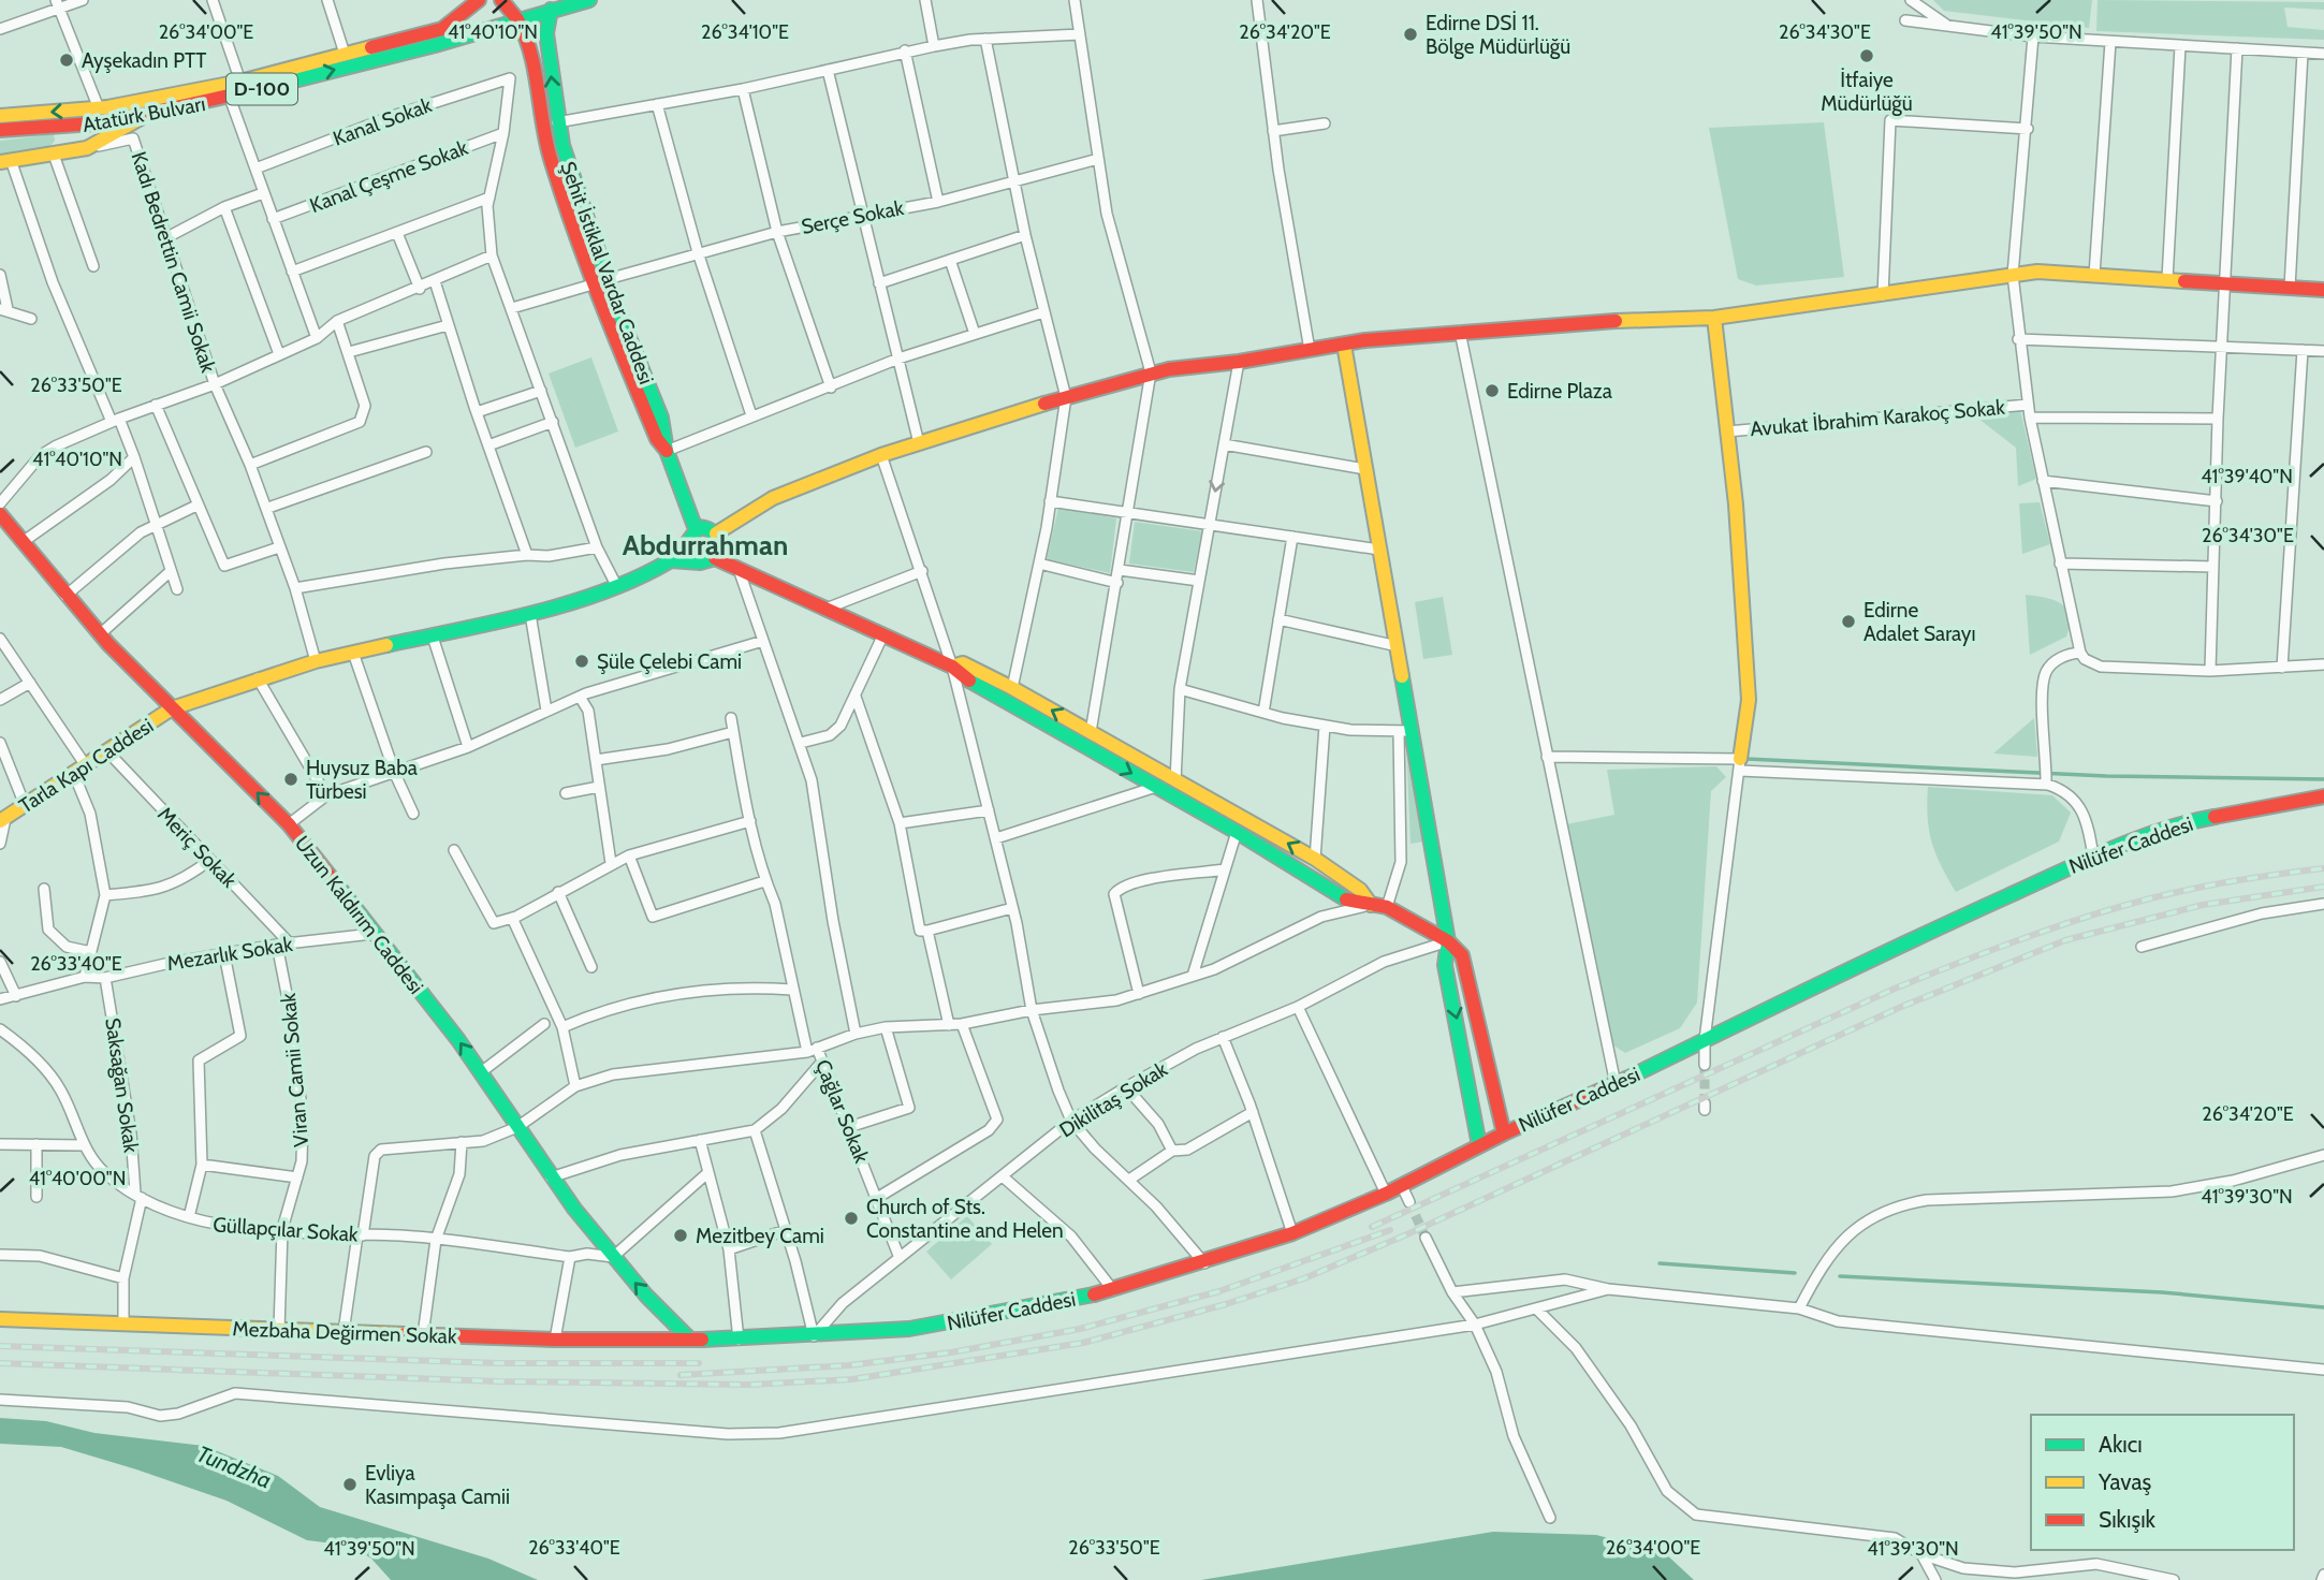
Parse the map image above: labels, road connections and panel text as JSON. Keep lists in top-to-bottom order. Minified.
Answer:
{"streets":{"main road":["D-100","Atatürk Bulvarı","Şehit İstiklal Vardar Caddesi","Tarla Kapı Caddesi","Nilüfer Caddesi","Uzun Kaldırım Caddesi","Mezbaha Değirmen Sokak"],"street":["Kanal Sokak","Kanal Çeşme Sokak","Serçe Sokak","Kadı Bedrettin Camii Sokak","Avukat İbrahim Karakoç Sokak","Meriç Sokak","Mezarlık Sokak","Viran Camii Sokak","Saksağan Sokak","Dikilitaş Sokak","Çağlar Sokak","Güllapçılar Sokak"]},"crossings":[["Atatürk Bulvarı","Şehit İstiklal Vardar Caddesi"],["Kanal Sokak","Kanal Çeşme Sokak"],["Serçe Sokak","Şehit İstiklal Vardar Caddesi"],["Kadı Bedrettin Camii Sokak","Tarla Kapı Caddesi"],["Tarla Kapı Caddesi","Meriç Sokak"],["Tarla Kapı Caddesi","Uzun Kaldırım Caddesi"],["Nilüfer Caddesi","Dikilitaş Sokak"],["Meriç Sokak","Mezarlık Sokak"],["Uzun Kaldırım Caddesi","Mezarlık Sokak"],["Uzun Kaldırım Caddesi","Güllapçılar Sokak"],["Uzun Kaldırım Caddesi","Mezbaha Değirmen Sokak"],["Mezarlık Sokak","Viran Camii Sokak"],["Mezarlık Sokak","Saksağan Sokak"],["Viran Camii Sokak","Güllapçılar Sokak"],["Viran Camii Sokak","Mezbaha Değirmen Sokak"],["Saksağan Sokak","Güllapçılar Sokak"],["Saksağan Sokak","Mezbaha Değirmen Sokak"],["Dikilitaş Sokak","Çağlar Sokak"]],"one_way":["Uzun Kaldırım Caddesi"],"districts":["Abdurrahman"],"water":["Tundzha"],"places":["Edirne DSİ 11. Bölge Müdürlüğü","İtfaiye Müdürlüğü","Ayşekadın PTT","Edirne Plaza","Edirne Adalet Sarayı","Şüle Çelebi Cami","Huysuz Baba Türbesi","Church of Sts. Constantine and Helen","Mezitbey Cami","Evliya Kasımpaşa Camii"],"legend":["Akıcı","Yavaş","Sıkışık"],"coordinates":["41°40'10\"N","41°39'50\"N","26°34'00\"E","26°34'10\"E","26°34'20\"E","26°34'30\"E","26°33'50\"E","41°39'40\"N","26°33'40\"E","41°40'00\"N","41°39'30\"N"]}
